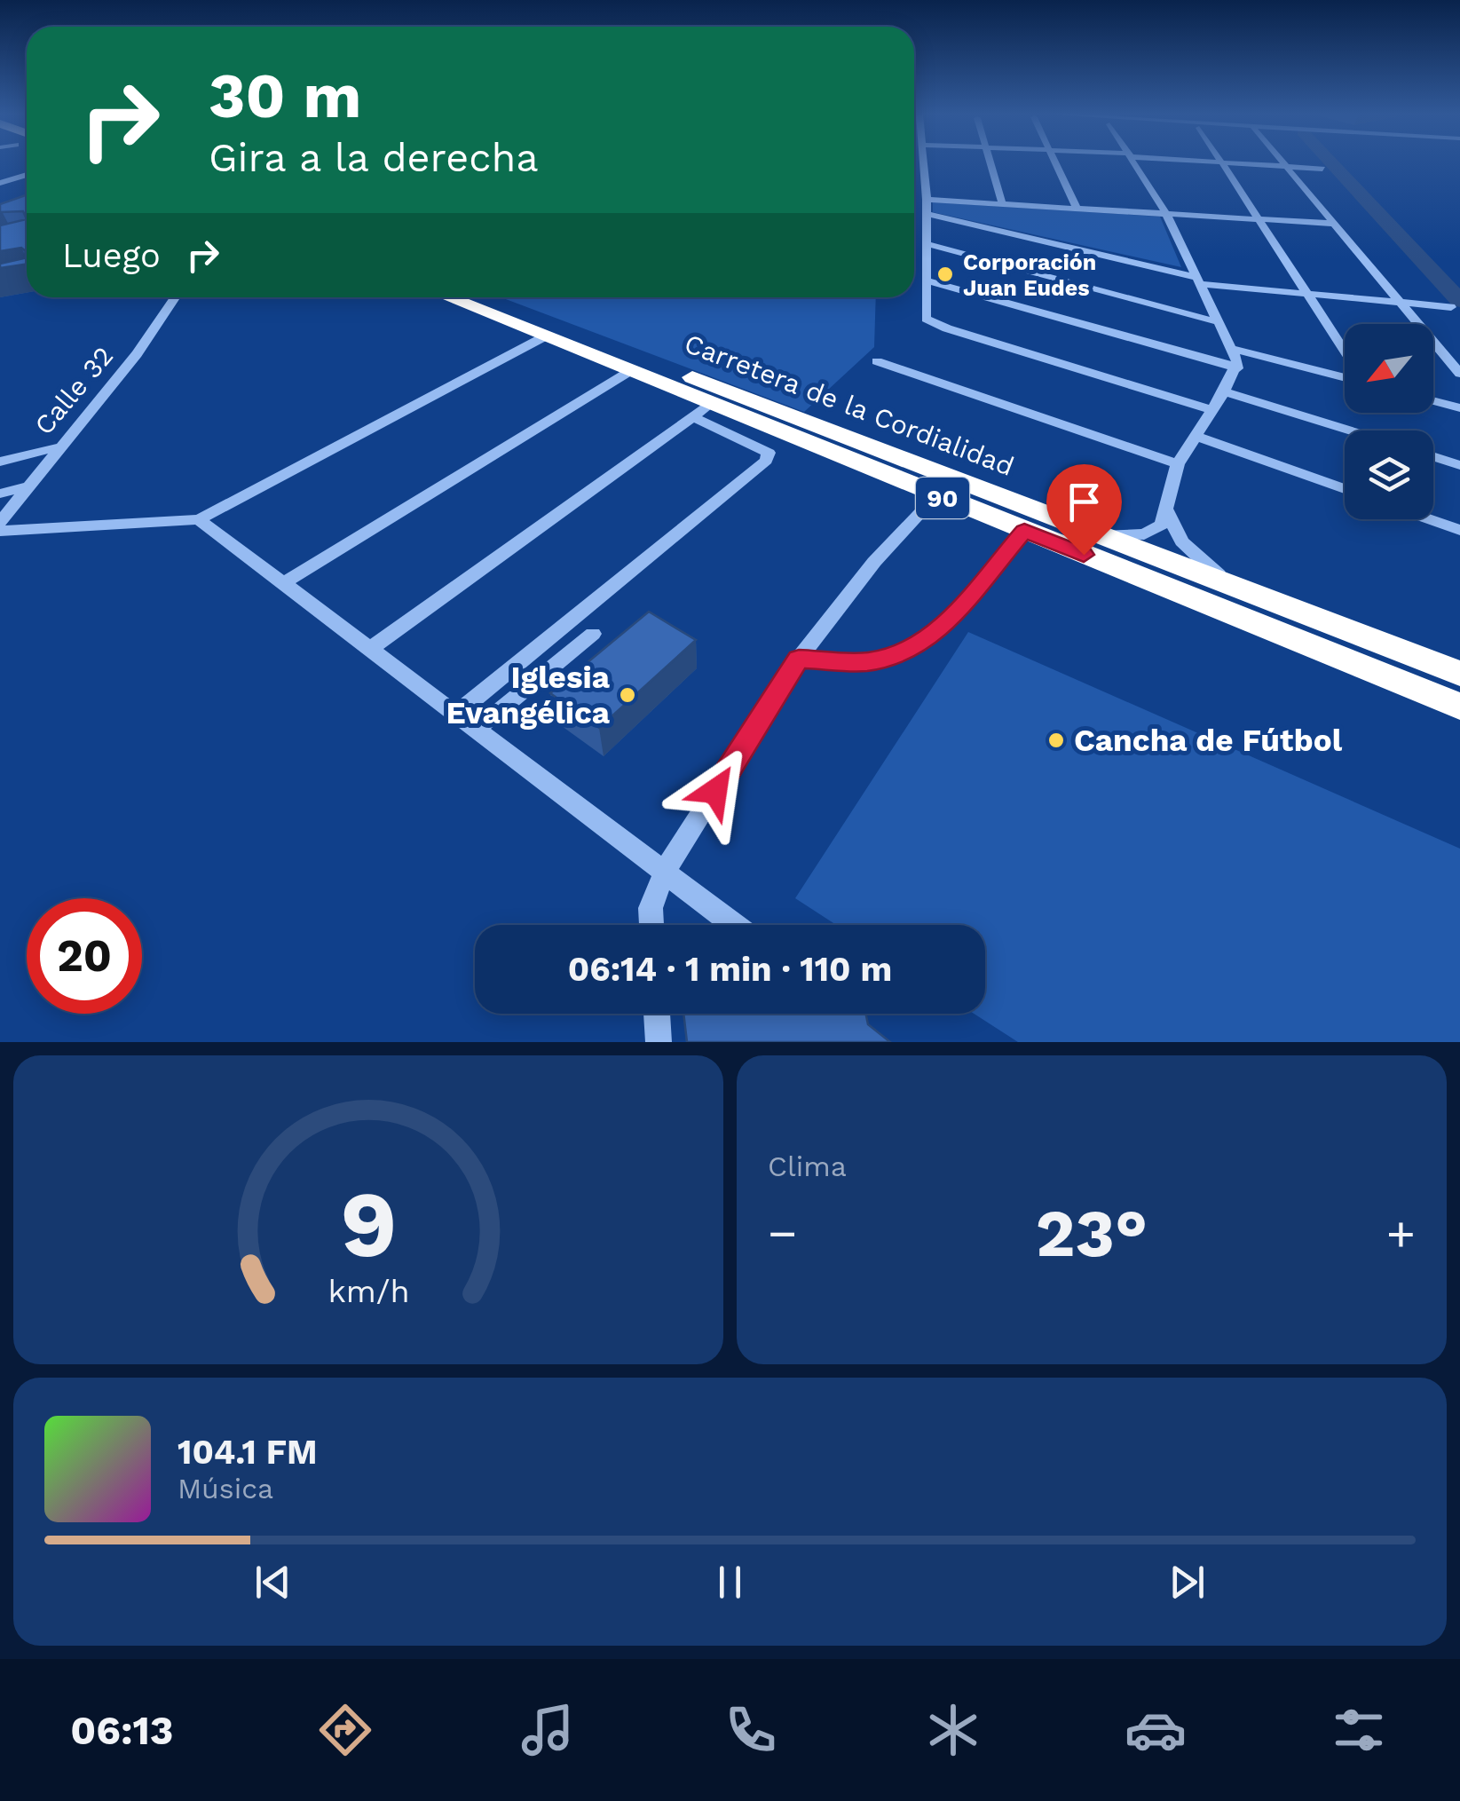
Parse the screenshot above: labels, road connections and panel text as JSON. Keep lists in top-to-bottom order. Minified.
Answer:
{"streets":{"highway":["Carretera de la Cordialidad","90"],"street":["Calle 32"]},"places":["Corporación Juan Eudes","Iglesia Evangélica","Cancha de Fútbol"],"north":"bottom left","page":{"turn":["30 m","Gira a la derecha"],"then":"Luego","limit":"20","trip":"06:14 · 1 min · 110 m","tile":"Clima","heat":["−","23°","+"],"song":["104.1 FM","Música"],"tabs":"06:13","gauge":["9","km/h"]}}
